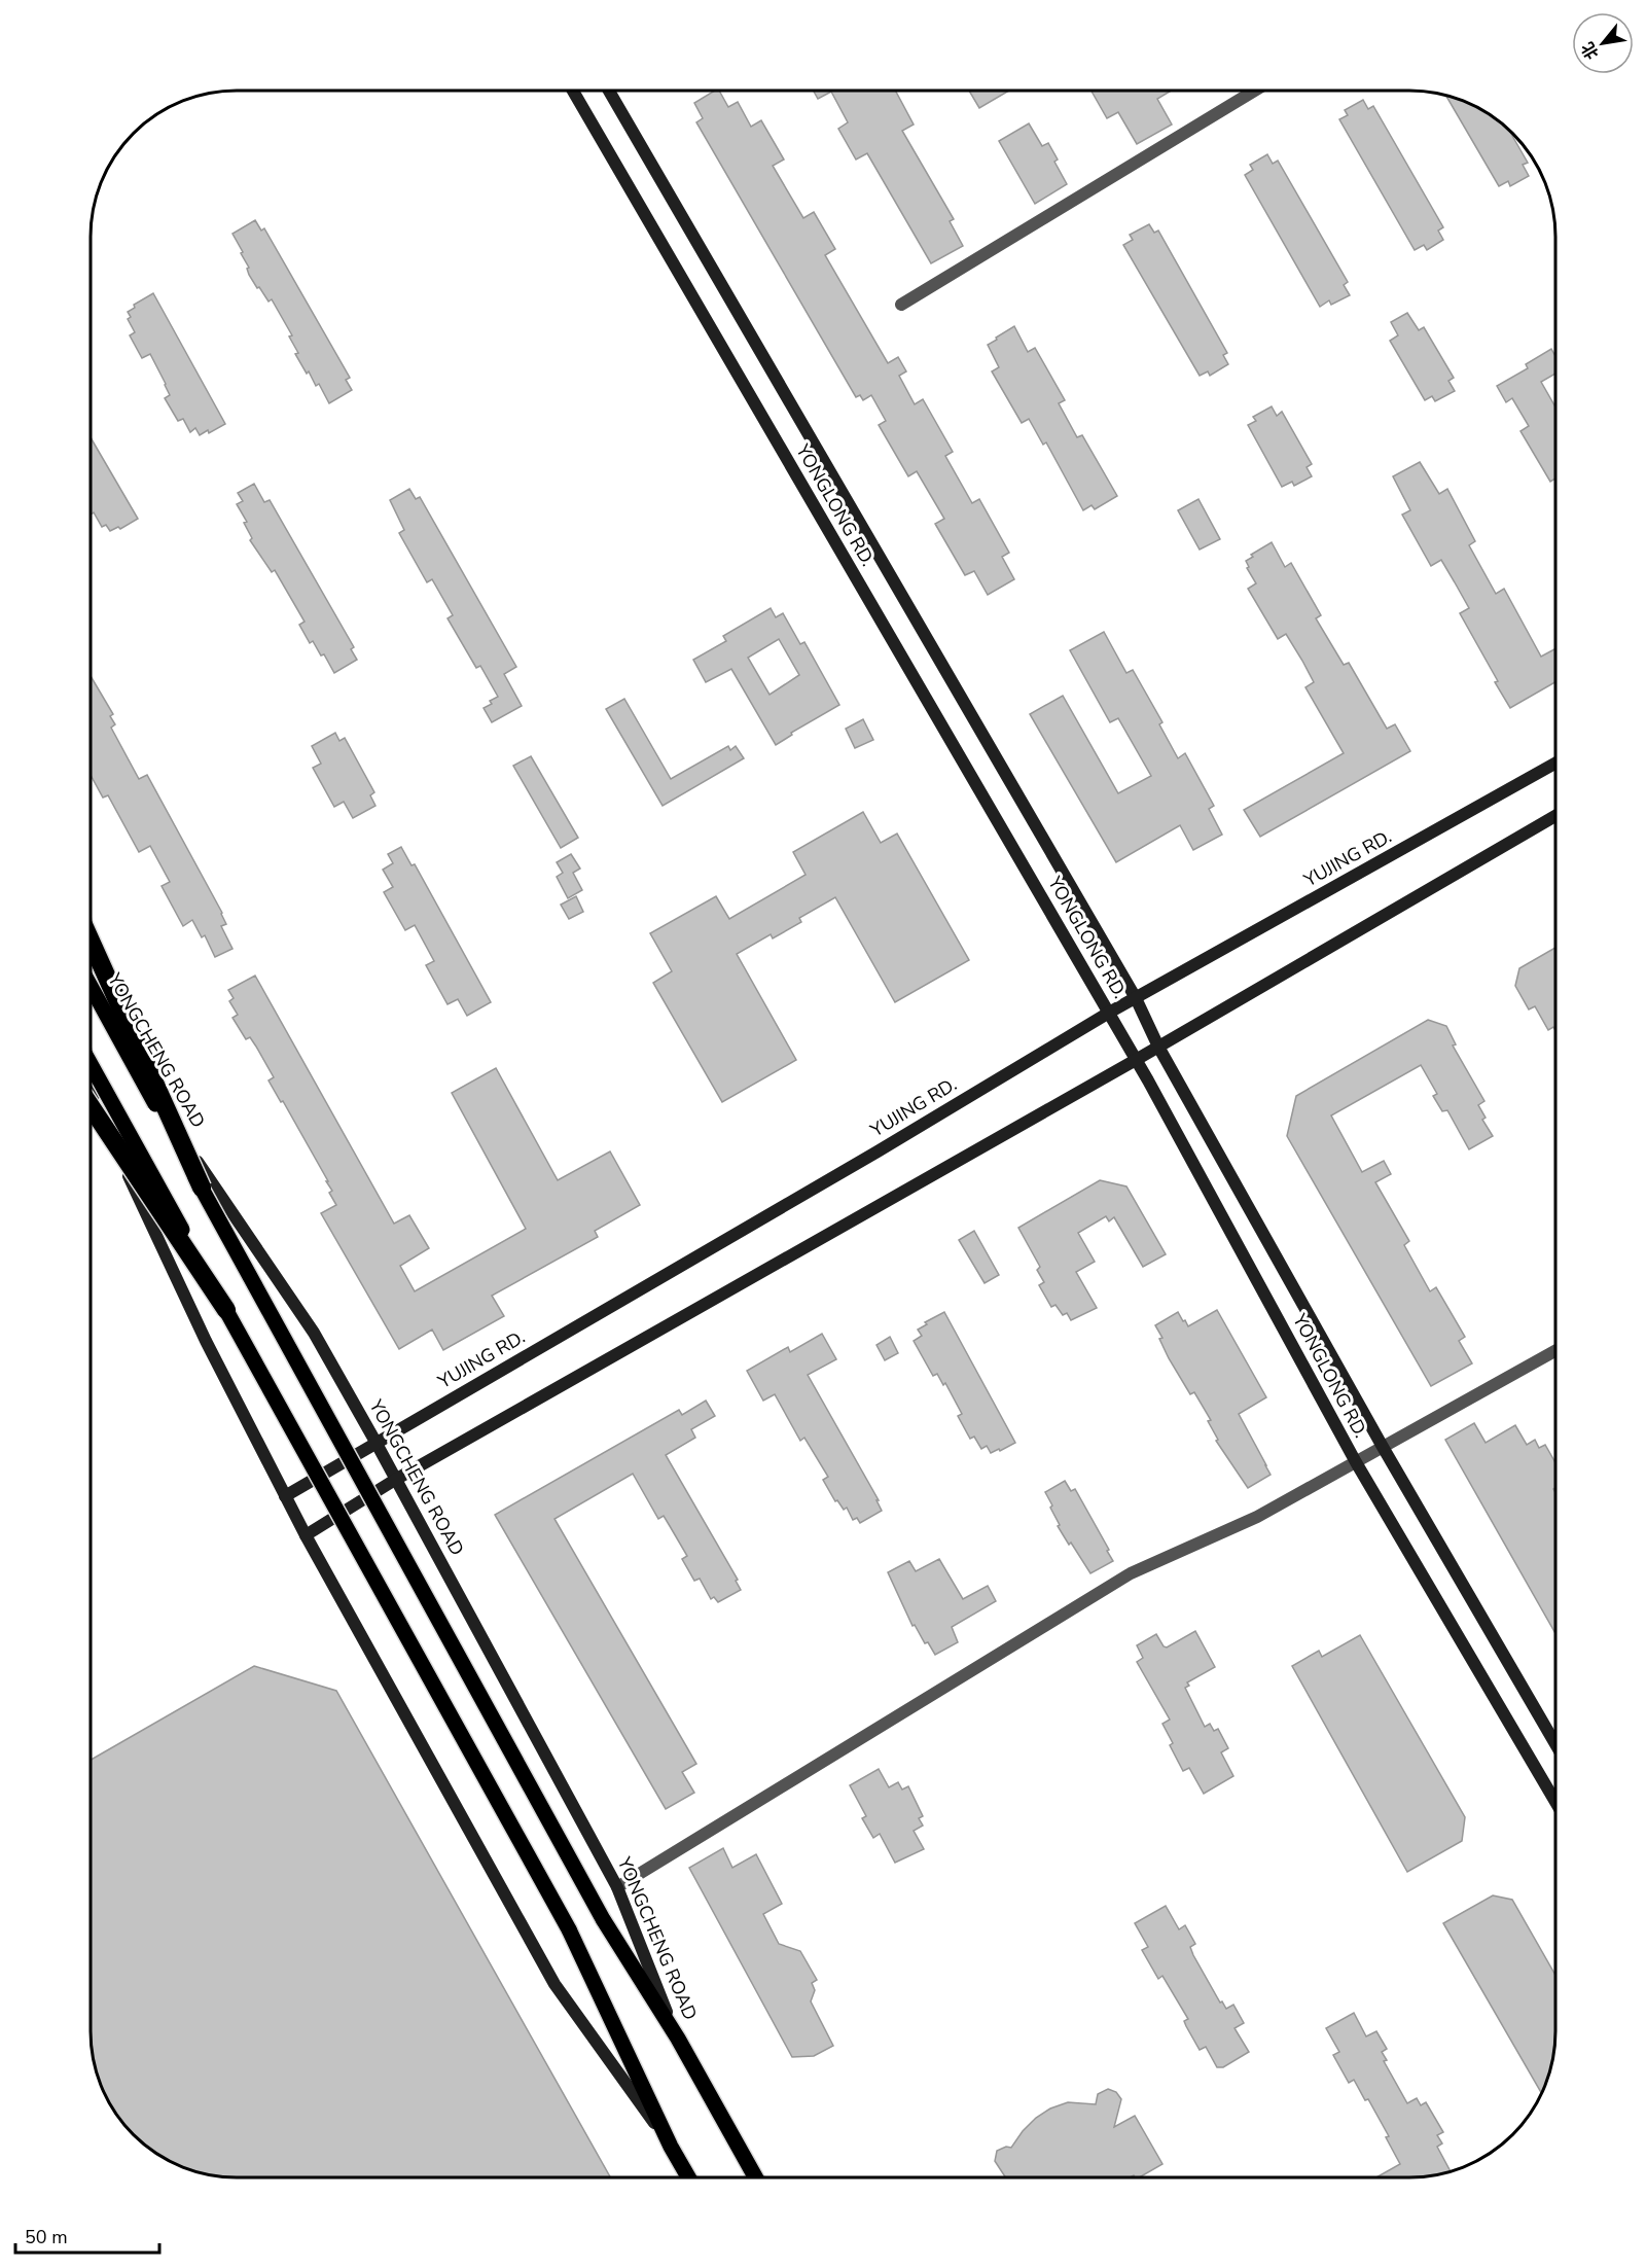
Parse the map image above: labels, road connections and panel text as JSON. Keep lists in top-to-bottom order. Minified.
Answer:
{"streets":{"main road":["YONGCHENG ROAD"],"street":["YONGLONG RD.","YUJING RD."]},"crossings":[["YONGLONG RD.","YUJING RD."],["YUJING RD.","YONGCHENG ROAD"]],"scale_bar":"50 m","north":"bottom left"}
